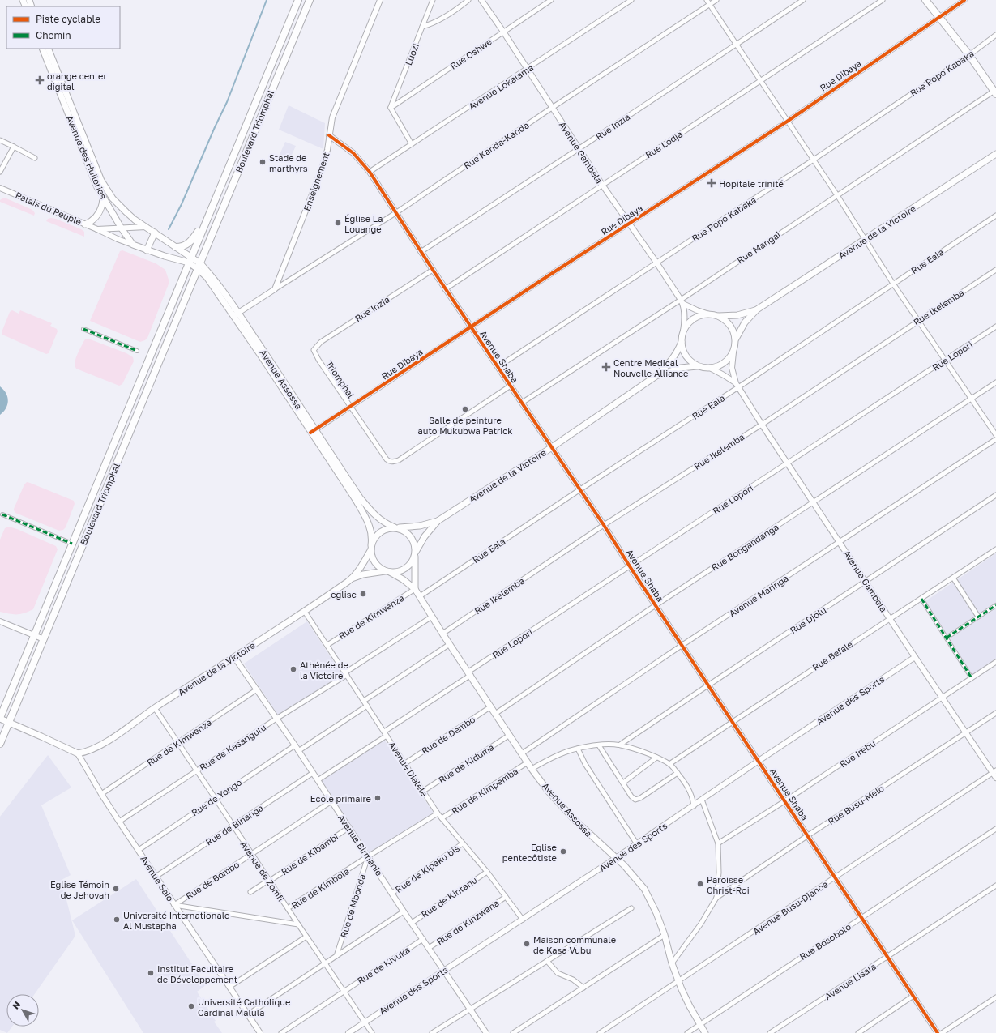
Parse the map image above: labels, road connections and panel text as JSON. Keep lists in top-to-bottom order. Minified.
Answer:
{"streets":{"main road":["Boulevard Triomphal","Avenue des Huileries","Avenue de la Victoire","Avenue Assossa"],"street":["Rue Oshwe","Luozi","Rue Popo Kabaka","Rue Dibaya","Avenue Lokalama","Rue Inzia","Rue Lodja","Rue Kanda-Kanda","Avenue Gambela","Enseignement","Palais du Peuple","Rue Mangai","Rue Eala","Rue Ikelemba","Rue Lopori","Avenue Shaba","Triomphal","Rue Bongandanga","Avenue Maringa","Rue de Kimwenza","Rue Djolu","Rue Befale","Avenue des Sports","Rue de Dembo","Rue de KImwenza","Rue de Kasangulu","Rue Irebu","Rue de Kiduma","Avenue Dialele","Rue de Kimpemba","Rue de Yongo","Rue Busu-Melo","Rue de Binanga","Avenue Birmanie","Rue de Kibambi","Rue de Kipaku bis","Avenue de Zomfi","Avenue Saio","Rue de Bombo","Rue de Kimbola","Rue de Kintanu","Rue de Mbonda","Avenue Busu-Djanoa","Rue de Kinzwana","Rue Bosobolo","Rue de Kivuka","Avenue Lisala"]},"crossings":[["Rue Oshwe","Luozi"],["Rue Oshwe","Avenue Gambela"],["Rue Popo Kabaka","Avenue Gambela"],["Rue Popo Kabaka","Avenue Shaba"],["Rue Dibaya","Avenue Gambela"],["Rue Dibaya","Avenue Shaba"],["Rue Dibaya","Avenue Assossa"],["Rue Dibaya","Triomphal"],["Avenue Lokalama","Avenue Gambela"],["Avenue Lokalama","Avenue Shaba"],["Rue Inzia","Avenue Gambela"],["Rue Inzia","Avenue Shaba"],["Rue Inzia","Triomphal"],["Boulevard Triomphal","Avenue des Huileries"],["Boulevard Triomphal","Avenue Assossa"],["Rue Lodja","Avenue Gambela"],["Rue Lodja","Avenue Shaba"],["Rue Kanda-Kanda","Avenue Gambela"],["Rue Kanda-Kanda","Enseignement"],["Rue Kanda-Kanda","Avenue Shaba"],["Avenue Gambela","Rue Mangai"],["Avenue Gambela","Rue Eala"],["Avenue Gambela","Rue Ikelemba"],["Avenue Gambela","Rue Lopori"],["Avenue Gambela","Rue Bongandanga"],["Avenue Gambela","Avenue Maringa"],["Avenue Gambela","Rue Djolu"],["Avenue Gambela","Rue Befale"],["Avenue Gambela","Avenue des Sports"],["Avenue Gambela","Rue Irebu"],["Avenue Gambela","Rue Busu-Melo"],["Avenue Gambela","Avenue Busu-Djanoa"],["Avenue des Huileries","Palais du Peuple"],["Avenue des Huileries","Avenue Assossa"],["Enseignement","Avenue Shaba"],["Avenue de la Victoire","Avenue Shaba"],["Avenue de la Victoire","Avenue Dialele"],["Avenue de la Victoire","Avenue Birmanie"],["Avenue de la Victoire","Avenue de Zomfi"],["Avenue de la Victoire","Avenue Saio"],["Rue Mangai","Avenue Shaba"],["Rue Eala","Avenue Shaba"],["Rue Eala","Avenue Assossa"],["Rue Ikelemba","Avenue Shaba"],["Rue Ikelemba","Avenue Assossa"],["Rue Lopori","Avenue Shaba"],["Rue Lopori","Avenue Assossa"],["Avenue Shaba","Triomphal"],["Avenue Shaba","Rue Bongandanga"],["Avenue Shaba","Avenue Maringa"],["Avenue Shaba","Rue Djolu"],["Avenue Shaba","Rue Befale"],["Avenue Shaba","Avenue des Sports"],["Avenue Shaba","Rue Irebu"],["Avenue Shaba","Rue Busu-Melo"],["Avenue Shaba","Avenue Busu-Djanoa"],["Avenue Shaba","Rue Bosobolo"],["Avenue Shaba","Avenue Lisala"],["Avenue Assossa","Rue Bongandanga"],["Avenue Assossa","Avenue Maringa"],["Avenue Assossa","Rue de Kimwenza"],["Avenue Assossa","Avenue des Sports"],["Avenue Assossa","Rue de Dembo"],["Avenue Assossa","Rue de Kasangulu"],["Avenue Assossa","Rue de Kiduma"],["Avenue Assossa","Rue de Kimpemba"],["Avenue Assossa","Avenue Busu-Djanoa"],["Avenue Assossa","Rue Bosobolo"],["Rue de Kimwenza","Avenue Dialele"],["Avenue des Sports","Avenue Dialele"],["Avenue des Sports","Avenue Birmanie"],["Avenue des Sports","Avenue de Zomfi"],["Rue de Dembo","Avenue Dialele"],["Rue de KImwenza","Avenue Birmanie"],["Rue de KImwenza","Avenue de Zomfi"],["Rue de KImwenza","Avenue Saio"],["Rue de Kasangulu","Avenue Dialele"],["Rue de Kasangulu","Avenue Birmanie"],["Rue de Kasangulu","Avenue de Zomfi"],["Rue de Kasangulu","Avenue Saio"],["Rue de Kiduma","Avenue Dialele"],["Avenue Dialele","Rue de Kimpemba"],["Avenue Dialele","Rue de Kipaku bis"],["Avenue Dialele","Rue de Kintanu"],["Avenue Dialele","Rue de Kinzwana"],["Rue de Kimpemba","Avenue Birmanie"],["Rue de Kimpemba","Rue de Kimbola"],["Rue de Kimpemba","Rue de Mbonda"],["Rue de Yongo","Avenue Birmanie"],["Rue de Yongo","Avenue de Zomfi"],["Rue de Yongo","Avenue Saio"],["Rue de Binanga","Avenue Birmanie"],["Rue de Binanga","Avenue de Zomfi"],["Rue de Binanga","Avenue Saio"],["Avenue Birmanie","Rue de Kibambi"],["Avenue Birmanie","Rue de Kipaku bis"],["Avenue Birmanie","Rue de Bombo"],["Avenue Birmanie","Rue de Kimbola"],["Avenue Birmanie","Rue de Kintanu"],["Avenue Birmanie","Rue de Mbonda"],["Avenue Birmanie","Rue de Kinzwana"],["Avenue Birmanie","Rue de Kivuka"],["Rue de Kibambi","Avenue de Zomfi"],["Avenue de Zomfi","Rue de Bombo"],["Avenue de Zomfi","Rue de Kimbola"],["Avenue de Zomfi","Rue de Kivuka"],["Avenue Saio","Rue de Bombo"],["Rue de Kimbola","Rue de Mbonda"]],"places":{"health":["orange center digital","Hopitale trinité","Centre Medical Nouvelle Alliance"],"other":["Stade de marthyrs","Église La Louange","Salle de peinture auto Mukubwa Patrick","eglise","Athénée de la Victoire","Ecole primaire","Eglise pentecôtiste","Paroisse Christ-Roi","Eglise Témoin de Jehovah","Université Internationale Al Mustapha","Maison communale de Kasa Vubu","Institut Facultaire de Développement","Université Catholique Cardinal Malula"]},"legend":["Piste cyclable","Chemin"],"north":"top left"}
